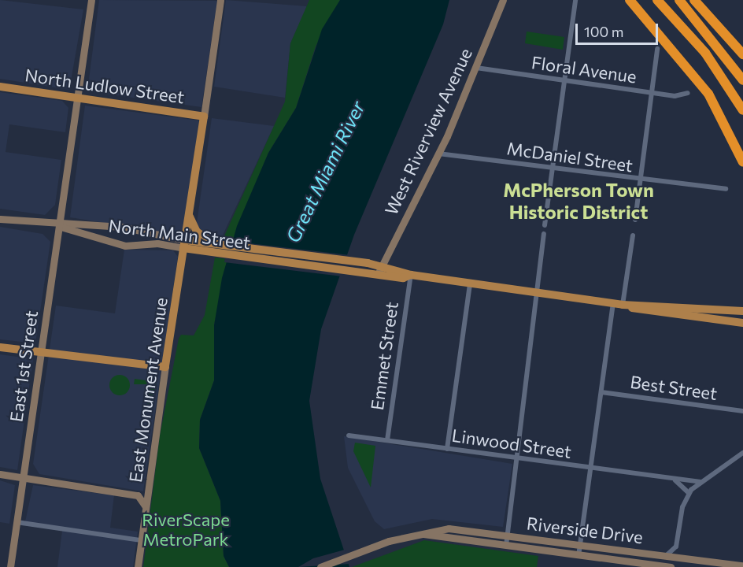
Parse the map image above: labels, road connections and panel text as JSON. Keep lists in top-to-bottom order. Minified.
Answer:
{"streets":{"main road":["North Ludlow Street","West Riverview Avenue","North Main Street","East 1st Street","East Monument Avenue","Riverside Drive"],"street":["Floral Avenue","McDaniel Street","Emmet Street","Best Street","Linwood Street"]},"crossings":[["Floral Avenue","West Riverview Avenue"],["North Ludlow Street","East 1st Street"],["North Ludlow Street","East Monument Avenue"],["West Riverview Avenue","McDaniel Street"],["West Riverview Avenue","North Main Street"],["North Main Street","Emmet Street"],["North Main Street","East 1st Street"],["North Main Street","East Monument Avenue"],["Emmet Street","Linwood Street"]],"districts":["McPherson Town Historic District"],"water":["Great Miami River"],"parks":["RiverScape MetroPark"],"scale_bar":"100 m"}
